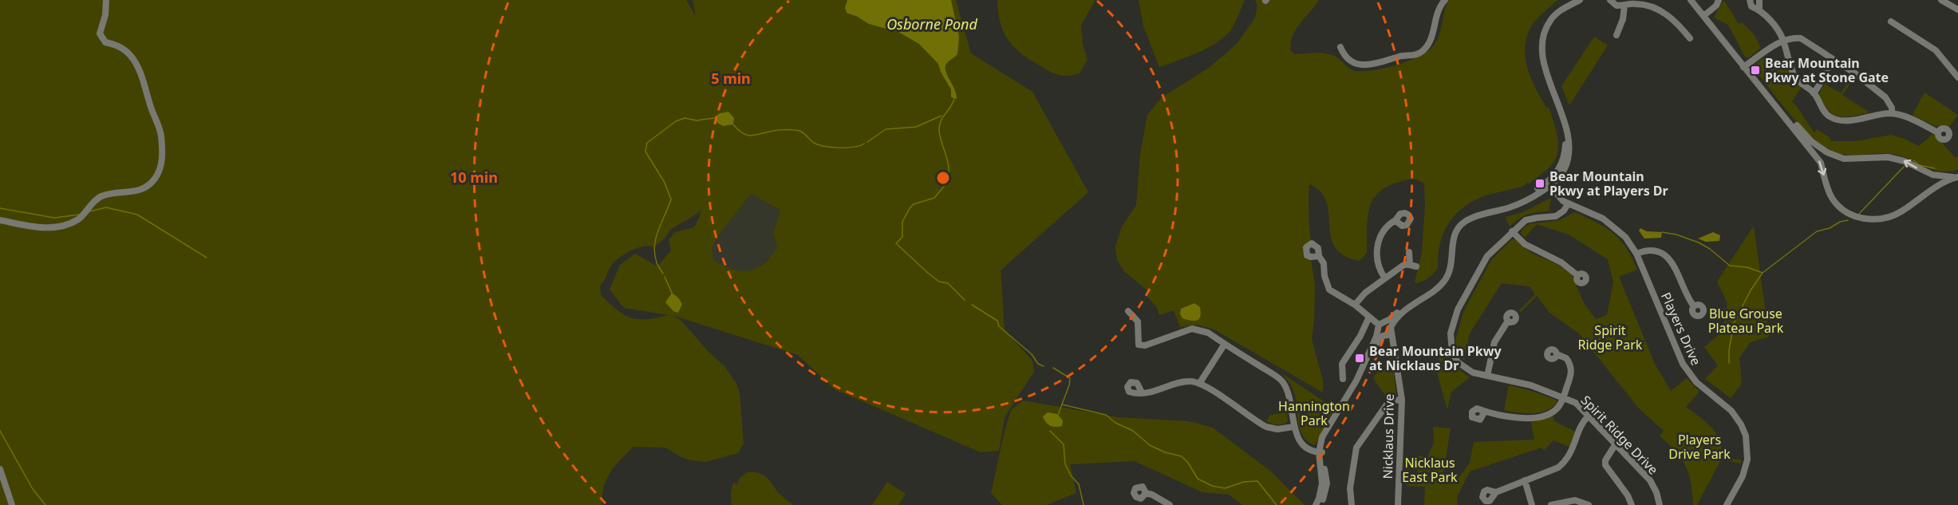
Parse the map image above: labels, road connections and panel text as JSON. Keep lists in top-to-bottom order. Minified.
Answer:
{"streets":{"street":["Players Drive","Spirit Ridge Drive","Nicklaus Drive"]},"crossings":[["Players Drive","Spirit Ridge Drive"]],"water":["Osborne Pond"],"parks":["Blue Grouse Plateau Park","Spirit Ridge Park","Hannington Park","Players Drive Park","Nicklaus East Park"],"places":{"transit":["Bear Mountain Pkwy at Stone Gate","Bear Mountain Pkwy at Players Dr","Bear Mountain Pkwy at Nicklaus Dr"]},"rings":["5 min","10 min"]}
